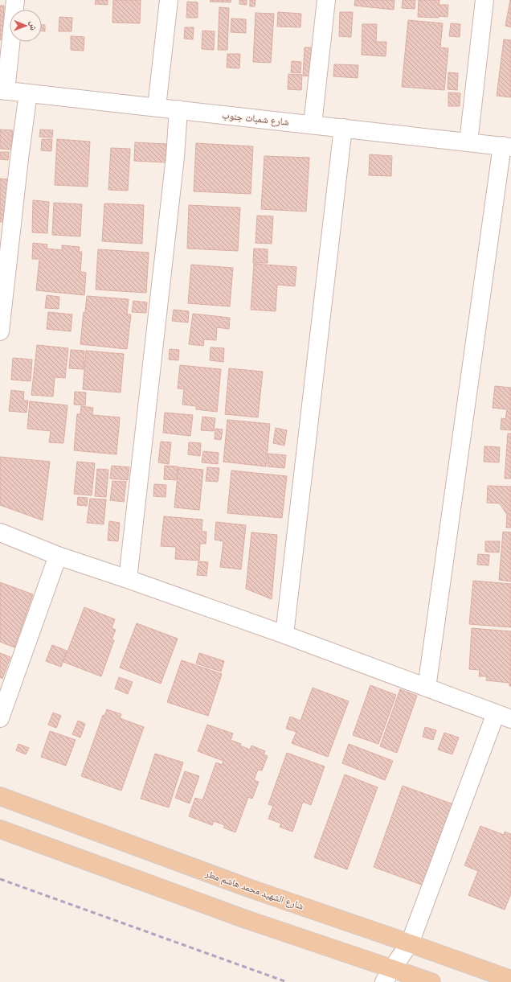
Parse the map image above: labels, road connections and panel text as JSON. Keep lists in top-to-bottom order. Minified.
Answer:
{"streets":{"main road":["شارع الشهيد محمد هاشم مطر"],"street":["شارع شمبات جنوب"]},"north":"right"}
